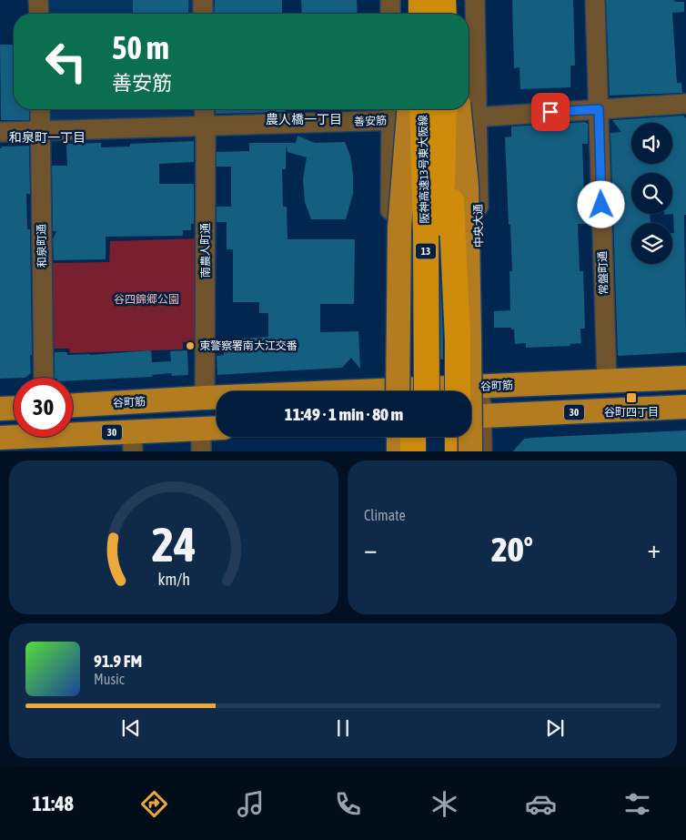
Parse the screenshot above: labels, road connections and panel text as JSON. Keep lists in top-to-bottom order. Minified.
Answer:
{"streets":{"highway":["阪神高速13号東大阪線","13"],"main road":["中央大通","谷町筋","30"],"street":["善安筋","和泉町通","南農人町通","常盤町通"]},"crossings":[["善安筋","阪神高速13号東大阪線"],["善安筋","中央大通"],["善安筋","和泉町通"],["善安筋","南農人町通"],["善安筋","常盤町通"],["阪神高速13号東大阪線","中央大通"],["中央大通","谷町筋"],["中央大通","30"],["南農人町通","谷町筋"],["常盤町通","谷町筋"]],"districts":["農人橋一丁目","和泉町一丁目"],"parks":["谷四錦郷公園"],"places":{"other":["東警察署南大江交番"],"transit":["谷町四丁目"]},"page":{"turn":["50 m","善安筋"],"limit":"30","trip":"11:49 · 1 min · 80 m","tile":"Climate","heat":["−","20°","+"],"song":["91.9 FM","Music"],"tabs":"11:48","gauge":["24","km/h"]}}
